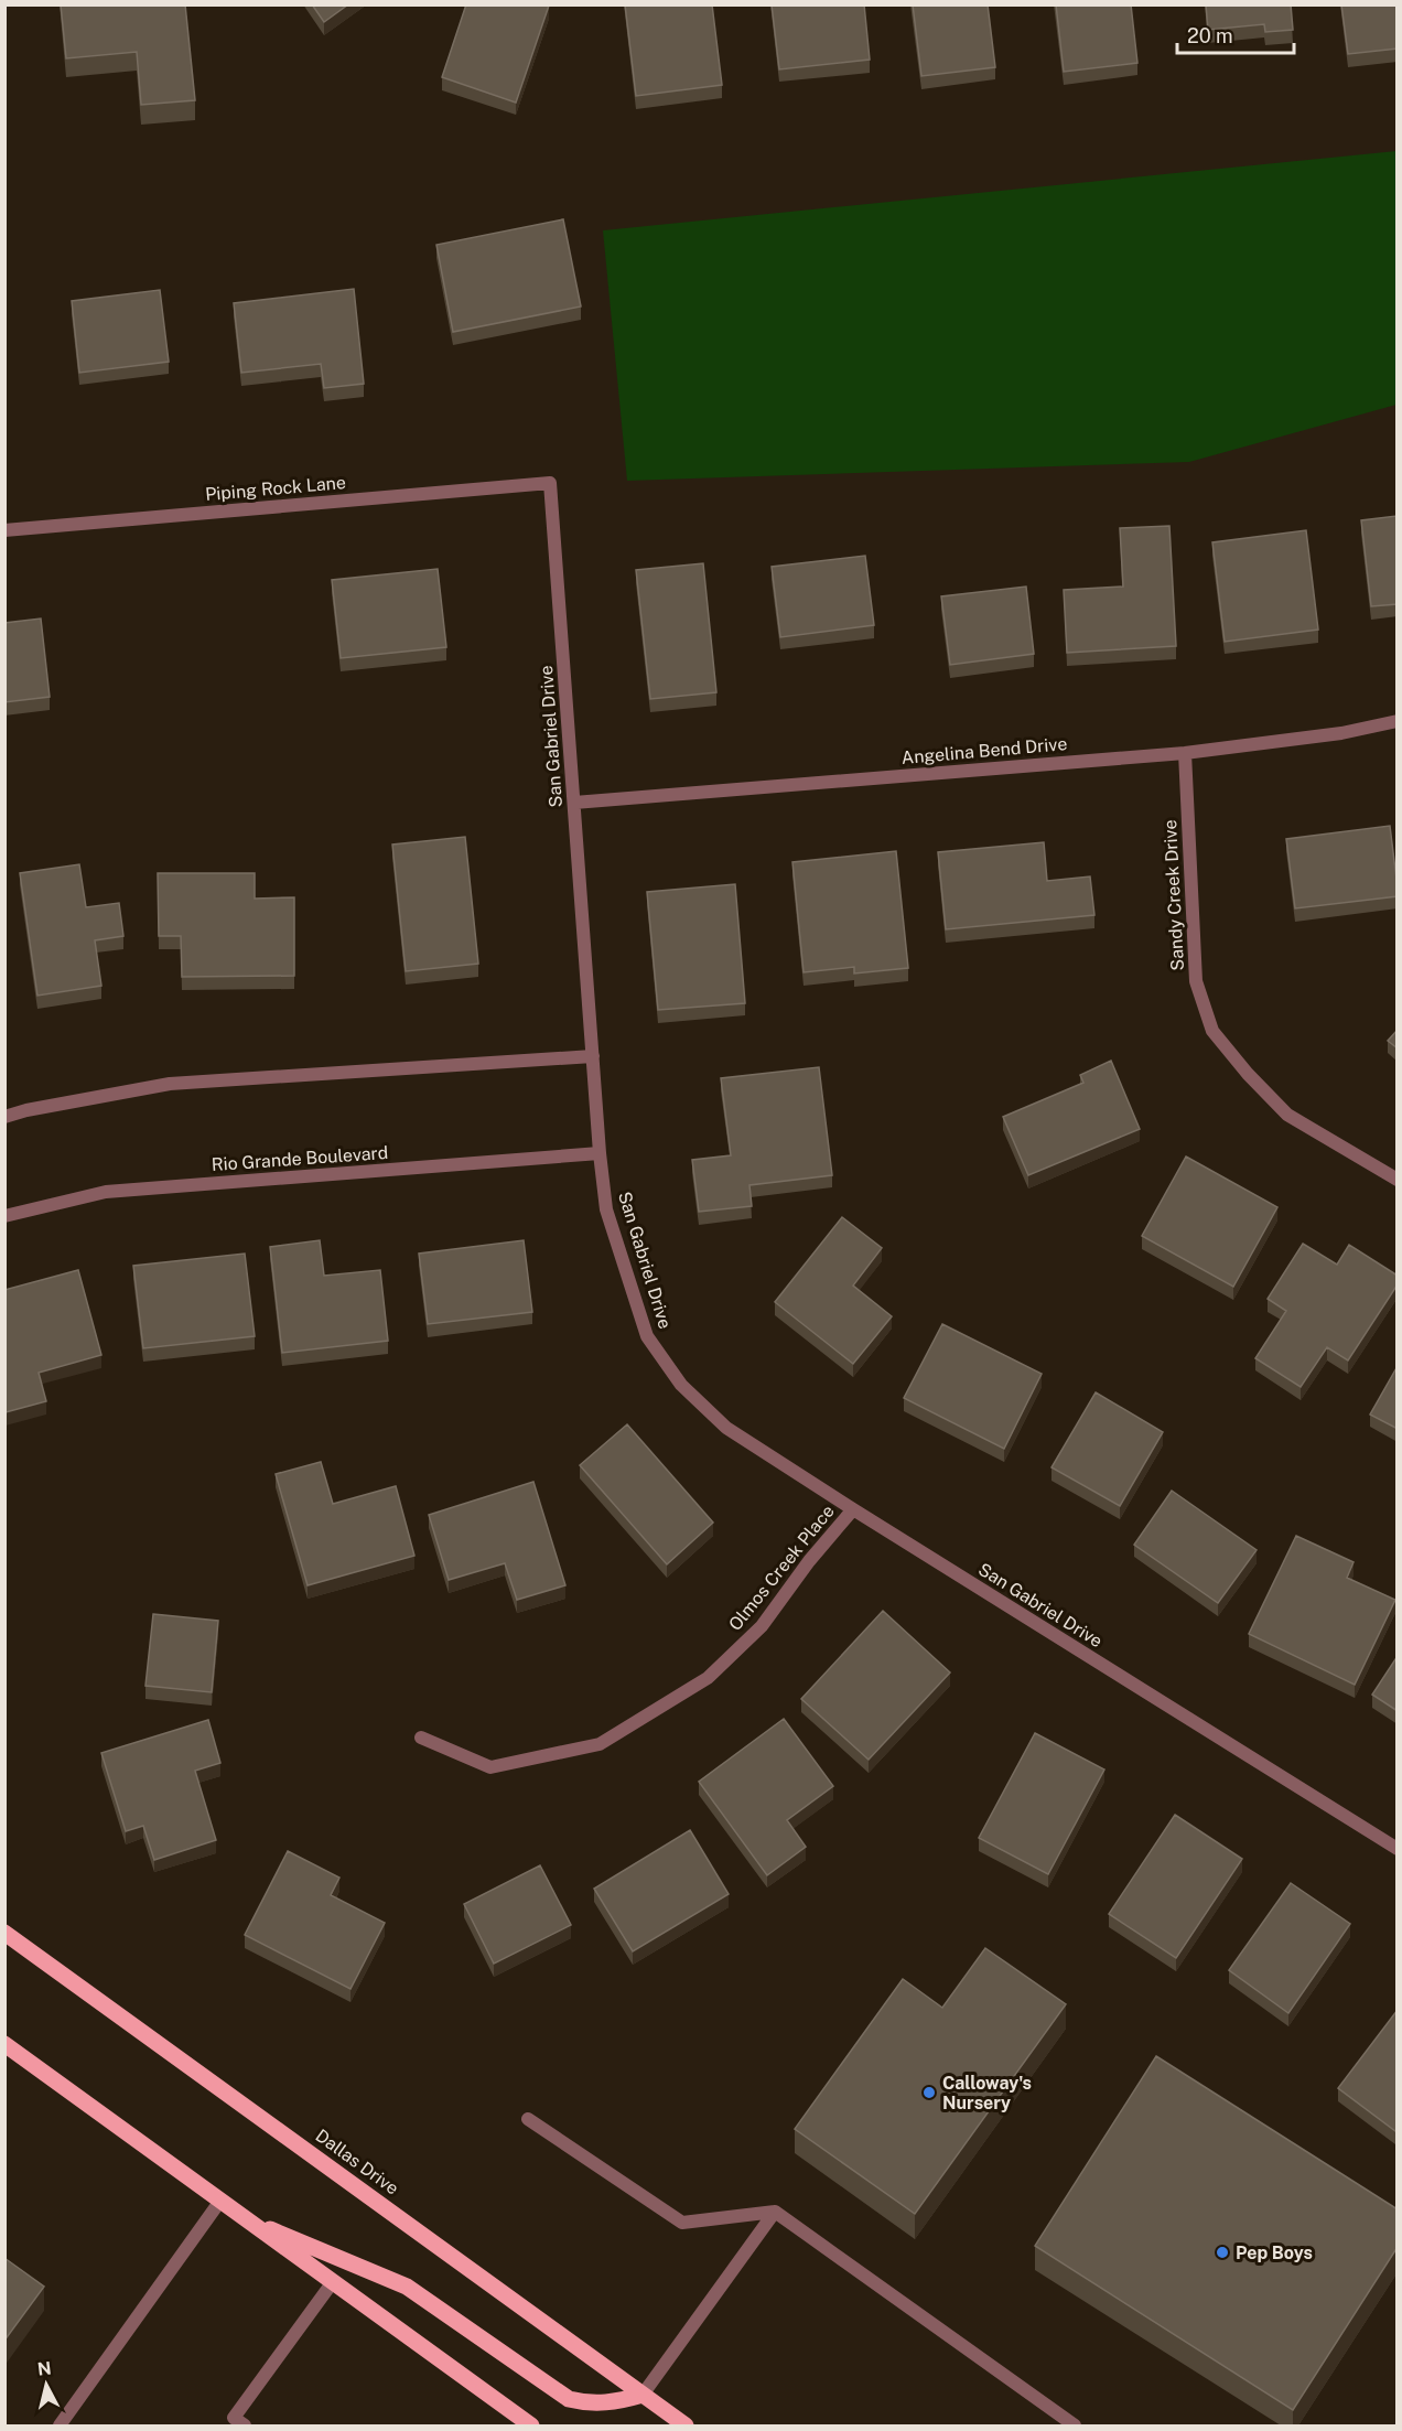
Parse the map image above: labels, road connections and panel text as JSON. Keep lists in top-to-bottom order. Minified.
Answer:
{"streets":{"main road":["Dallas Drive"],"street":["Piping Rock Lane","San Gabriel Drive","Angelina Bend Drive","Sandy Creek Drive","Rio Grande Boulevard","Olmos Creek Place"]},"crossings":[["Piping Rock Lane","San Gabriel Drive"],["San Gabriel Drive","Angelina Bend Drive"],["San Gabriel Drive","Rio Grande Boulevard"],["San Gabriel Drive","Olmos Creek Place"],["Angelina Bend Drive","Sandy Creek Drive"]],"places":["Calloway's Nursery","Pep Boys"],"scale_bar":"20 m","north":"top"}
